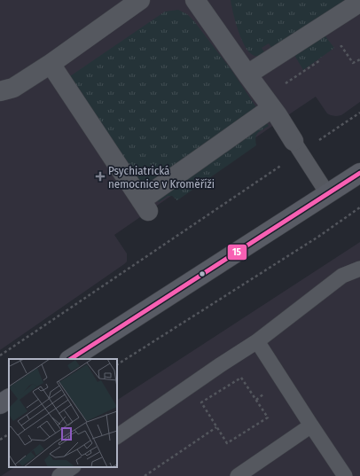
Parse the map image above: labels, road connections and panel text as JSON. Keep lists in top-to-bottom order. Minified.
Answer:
{"places":{"health":["Psychiatrická nemocnice v Kroměříži"]},"lines":["transit line 15"]}
